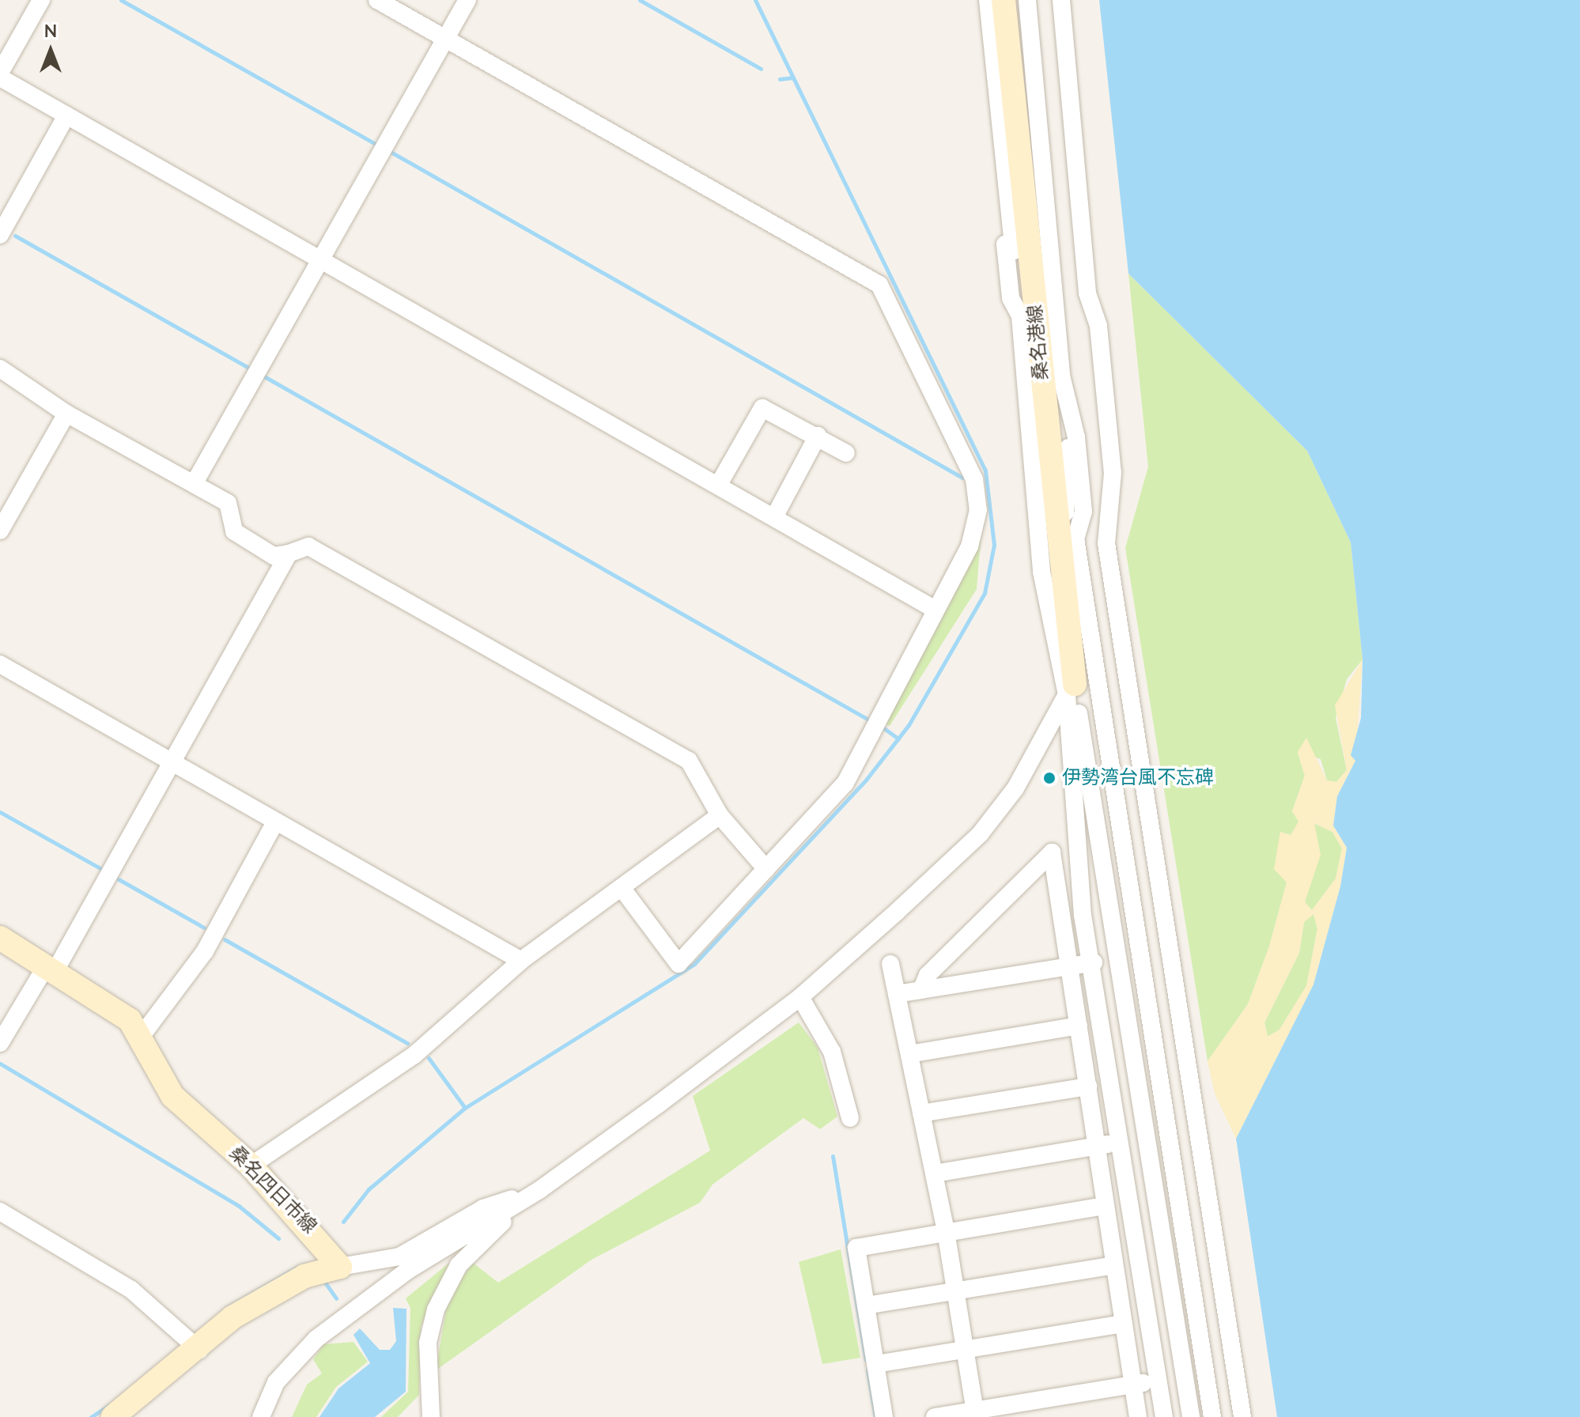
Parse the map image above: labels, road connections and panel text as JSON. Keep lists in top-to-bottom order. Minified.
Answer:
{"streets":{"main road":["桑名港線","桑名四日市線"]},"places":["伊勢湾台風不忘碑"],"north":"top"}
